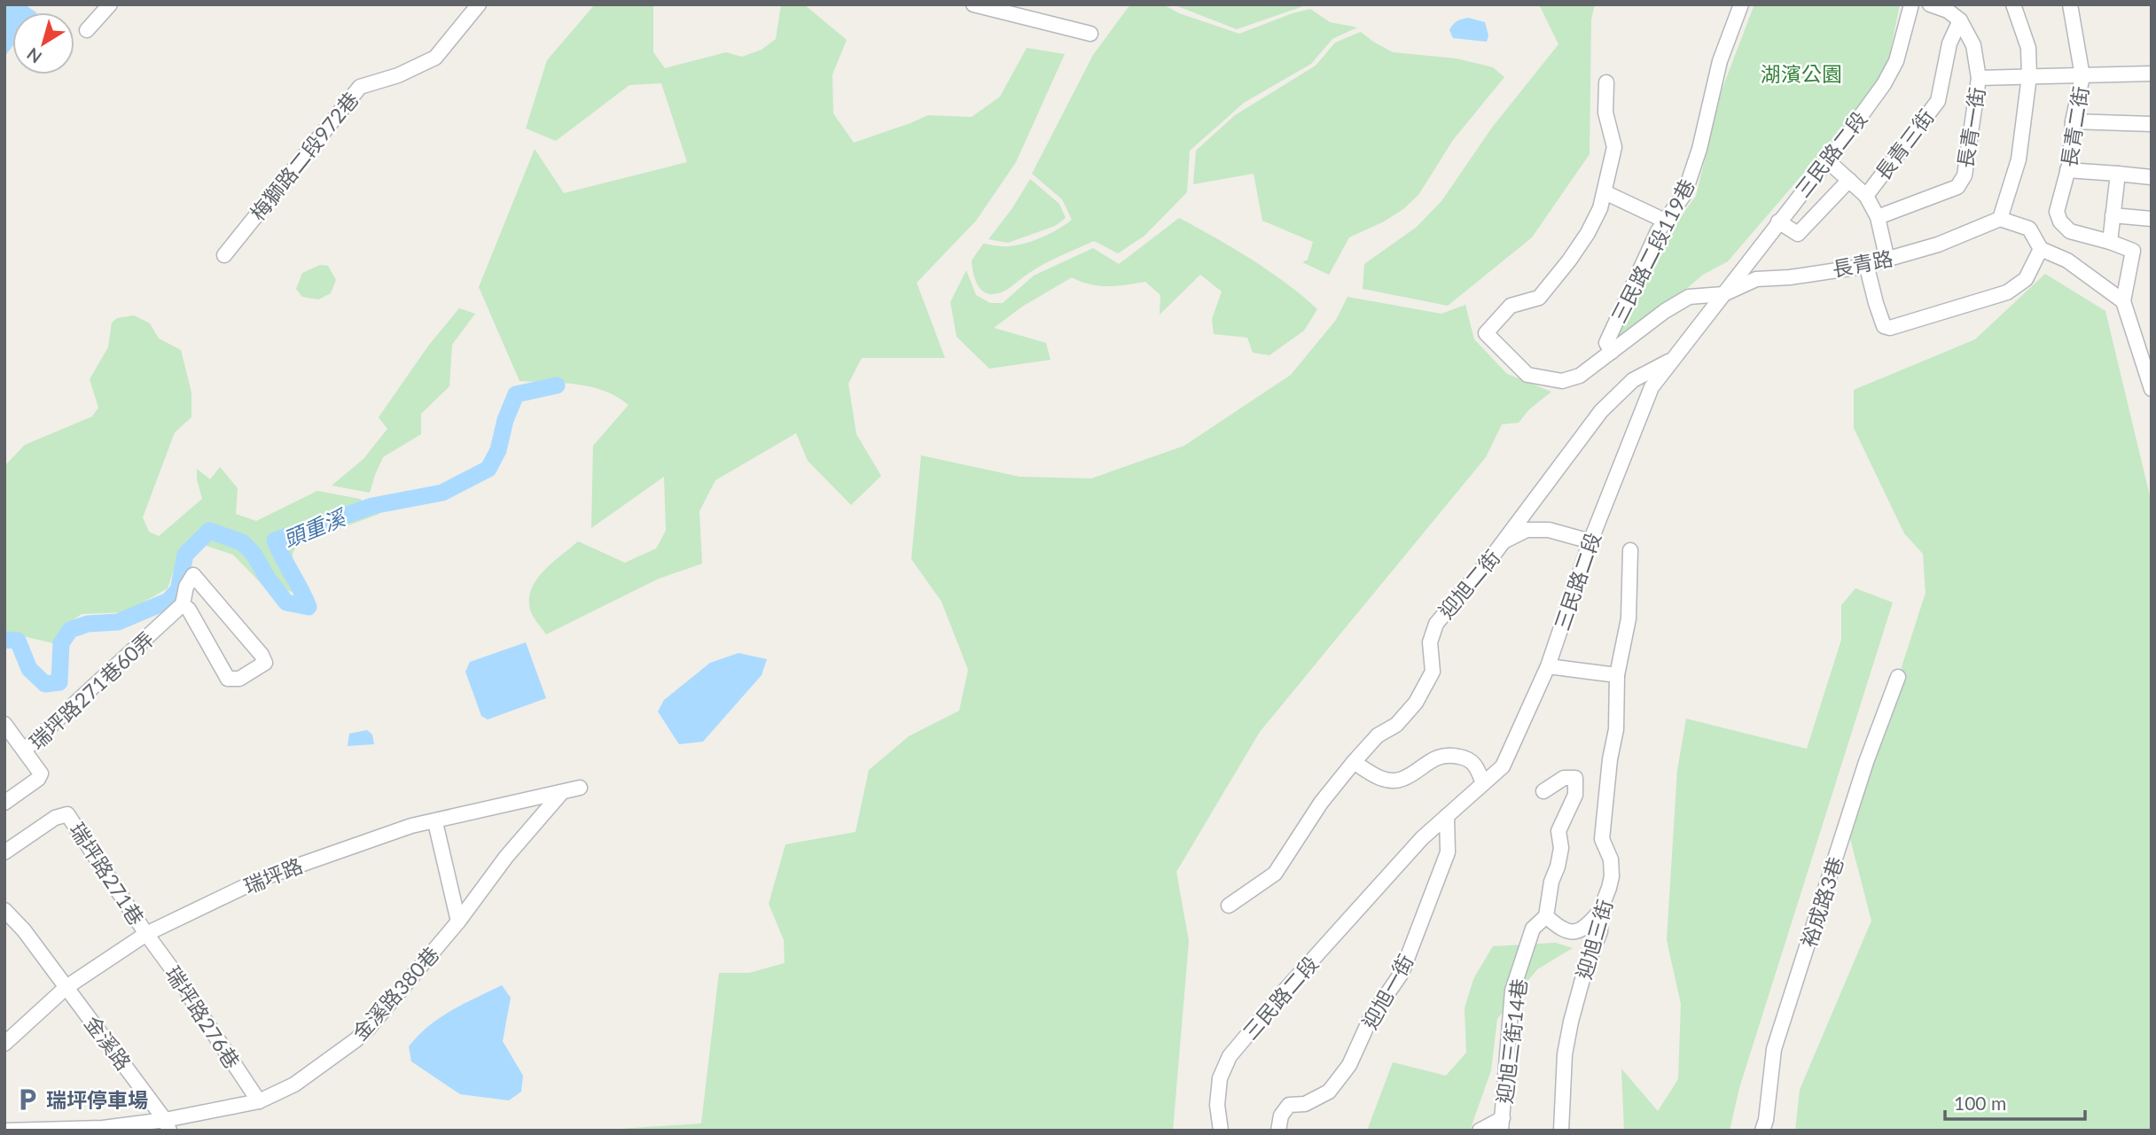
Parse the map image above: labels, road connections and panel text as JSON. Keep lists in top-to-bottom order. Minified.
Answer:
{"streets":{"street":["長青二街","長青一街","長青三街","三民路二段","梅獅路二段972巷","三民路二段119巷","長青路","迎旭二街","瑞坪路271巷60弄","瑞坪路271巷","瑞坪路","裕成路3巷","迎旭三街","迎旭一街","金溪路380巷","瑞坪路276巷","迎旭三街14巷","金溪路"]},"crossings":[["長青一街","長青三街"],["三民路二段","長青路"],["三民路二段","迎旭二街"],["三民路二段","迎旭一街"],["瑞坪路271巷","瑞坪路"],["瑞坪路271巷","瑞坪路276巷"],["瑞坪路","金溪路380巷"],["瑞坪路","瑞坪路276巷"],["瑞坪路","金溪路"],["金溪路380巷","瑞坪路276巷"],["金溪路380巷","金溪路"]],"water":["頭重溪"],"parks":["湖濱公園"],"places":{"parking":["瑞坪停車場"]},"scale_bar":"100 m","north":"bottom left"}
